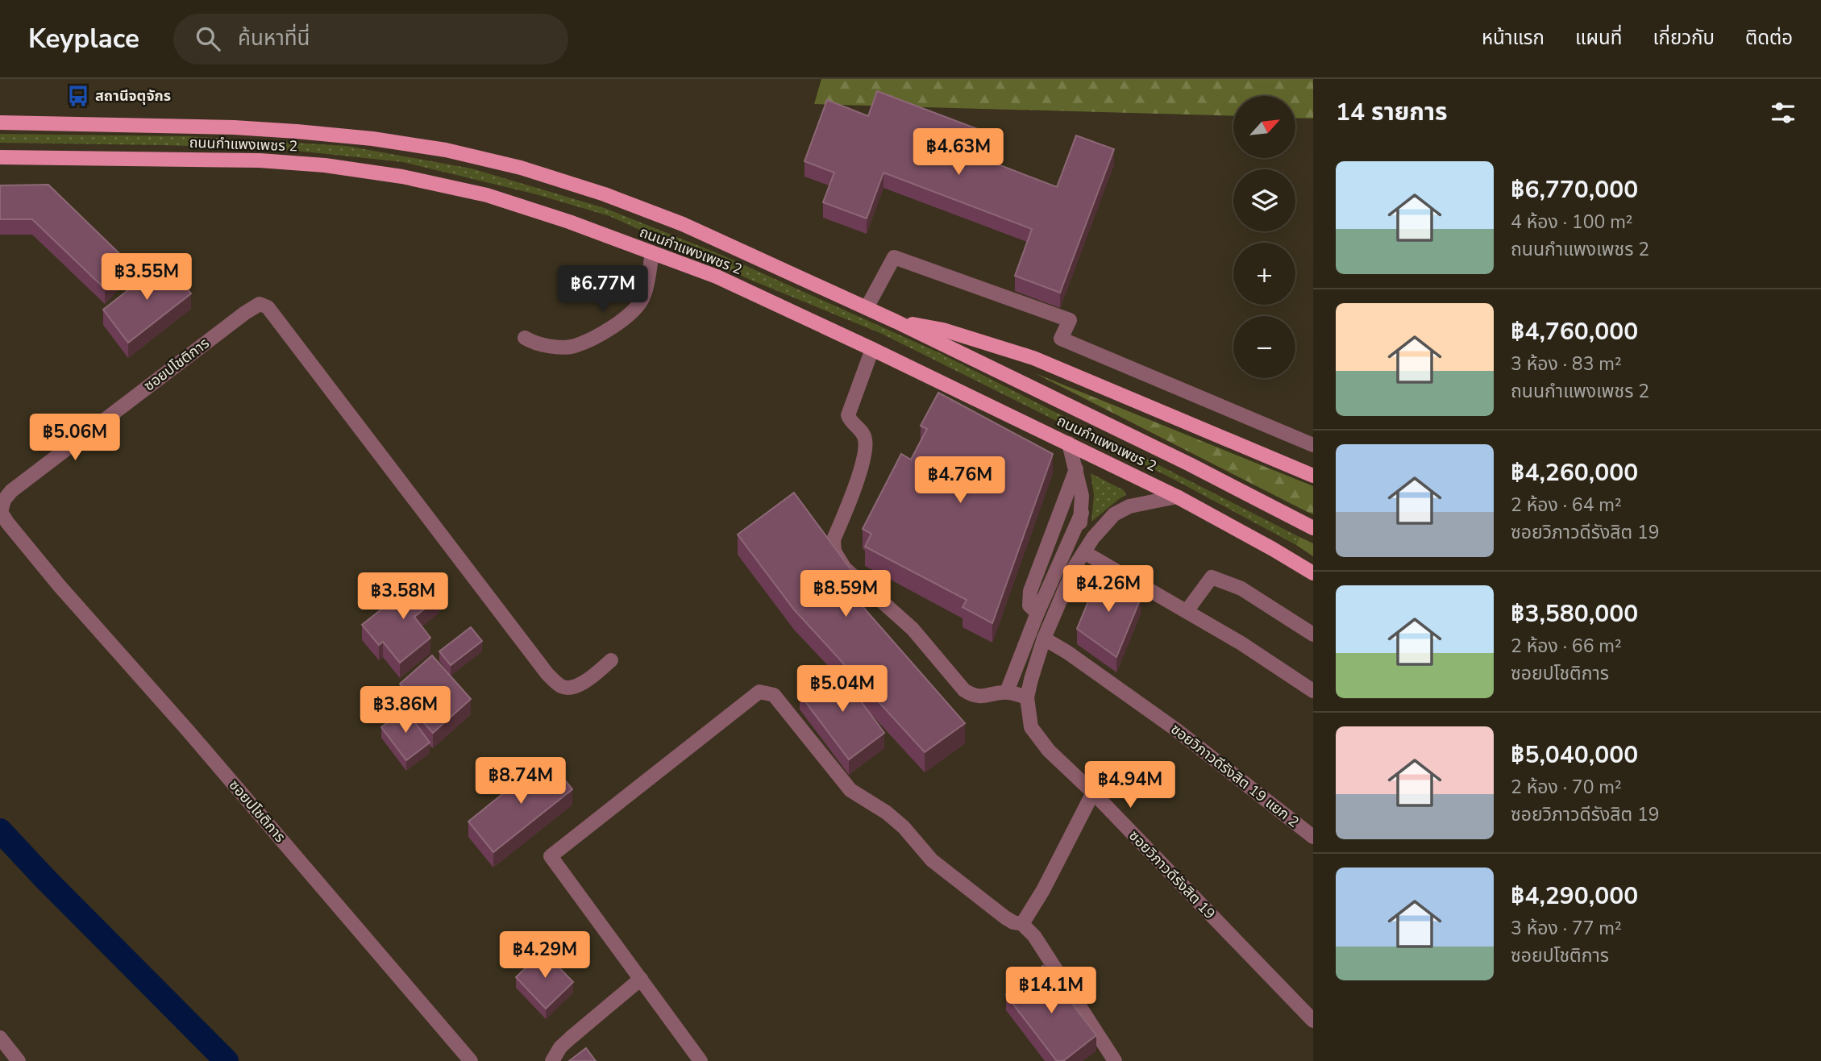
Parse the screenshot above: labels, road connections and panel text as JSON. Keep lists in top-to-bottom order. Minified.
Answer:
{"streets":{"main road":["ถนนกำแพงเพชร 2"],"street":["ซอยปโชติการ","ซอยวิภาวดีรังสิต 19 แยก 2","ซอยวิภาวดีรังสิต 19"]},"crossings":[["ถนนกำแพงเพชร 2","ซอยวิภาวดีรังสิต 19"],["ซอยวิภาวดีรังสิต 19 แยก 2","ซอยวิภาวดีรังสิต 19"]],"places":{"bus stop":["สถานีจตุจักร"]},"north":"top right","page":{"header":"Keyplace","search":"ค้นหาที่นี่","nav":["หน้าแรก","แผนที่","เกี่ยวกับ","ติดต่อ"],"heading":"14 รายการ","map_buttons":["+","−"],"price":["฿4.63M","฿3.55M","฿6.77M","฿5.06M","฿4.76M","฿4.26M","฿8.59M","฿3.58M","฿5.04M","฿3.86M","฿8.74M","฿4.94M","฿4.29M","฿14.1M"],"list":[{"name":"฿6,770,000","note":"4 ห้อง · 100 m² · ถนนกำแพงเพชร 2"},{"name":"฿4,760,000","note":"3 ห้อง · 83 m² · ถนนกำแพงเพชร 2"},{"name":"฿4,260,000","note":"2 ห้อง · 64 m² · ซอยวิภาวดีรังสิต 19"},{"name":"฿3,580,000","note":"2 ห้อง · 66 m² · ซอยปโชติการ"},{"name":"฿5,040,000","note":"2 ห้อง · 70 m² · ซอยวิภาวดีรังสิต 19"},{"name":"฿4,290,000","note":"3 ห้อง · 77 m² · ซอยปโชติการ"}]}}
